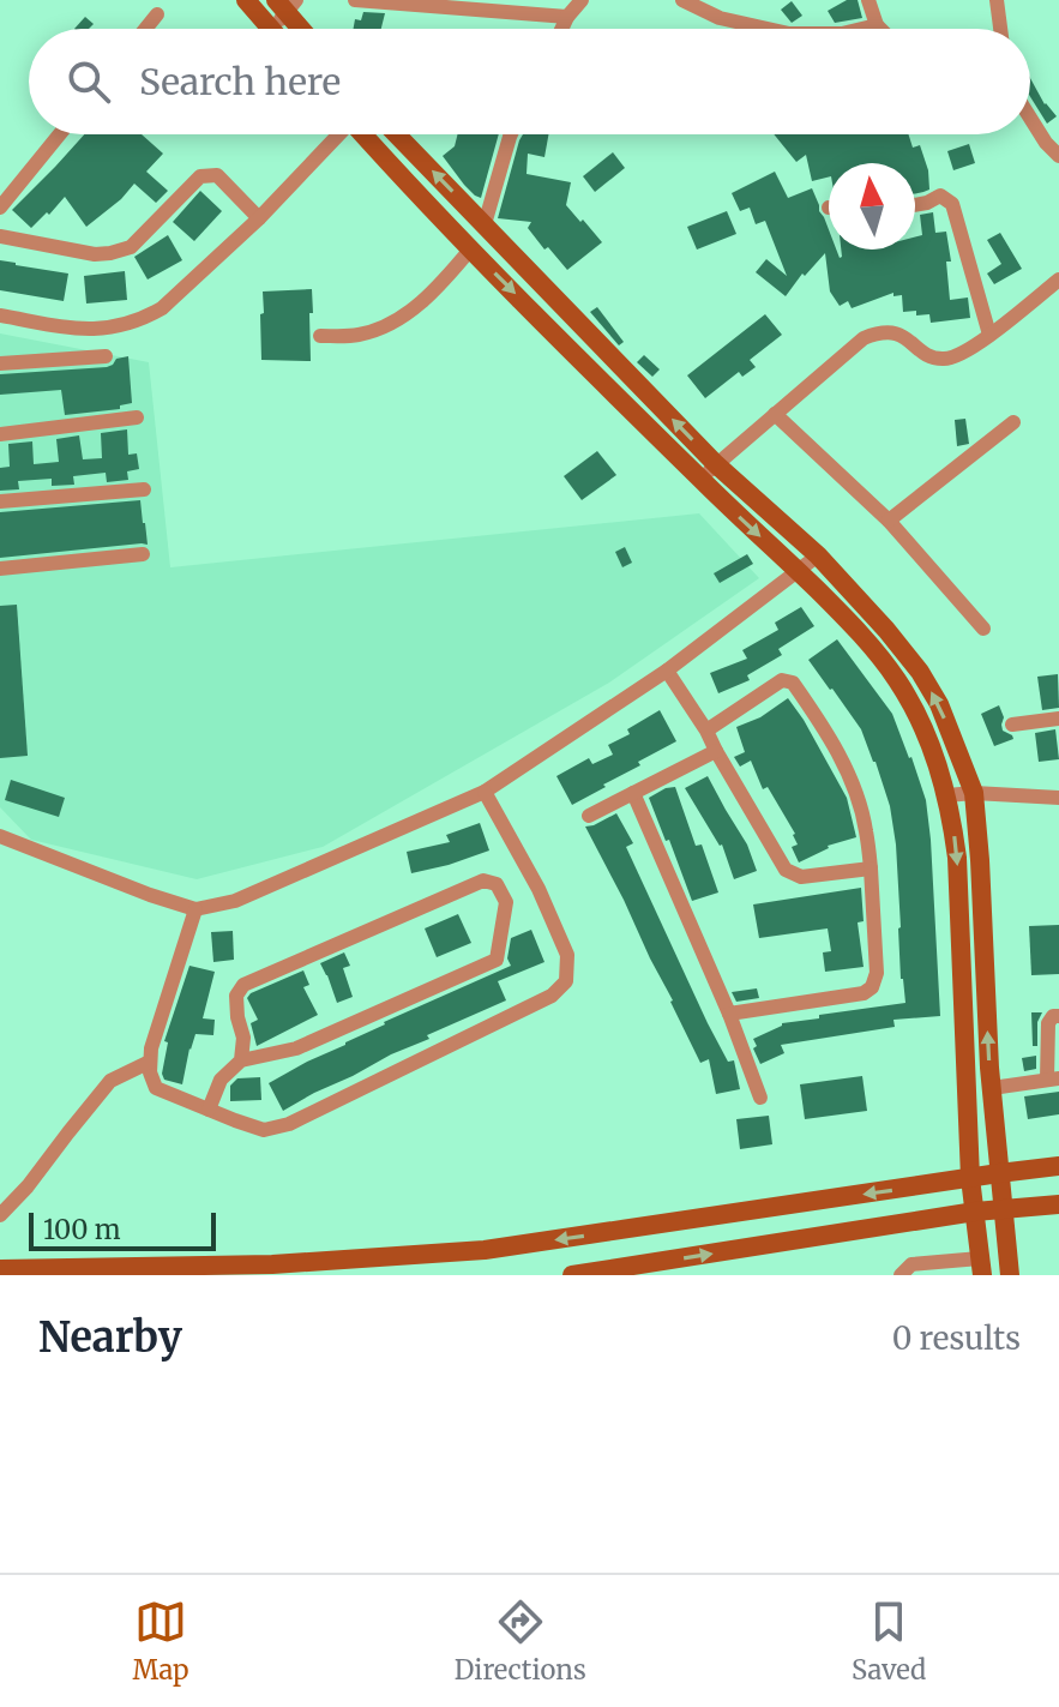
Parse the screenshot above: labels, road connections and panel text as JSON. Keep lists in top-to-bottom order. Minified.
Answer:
{"scale_bar":"100 m","north":"top","page":{"search":"Search here","scale":"100 m","heading":["Nearby","0 results"],"nav":["Map","Directions","Saved"]}}
